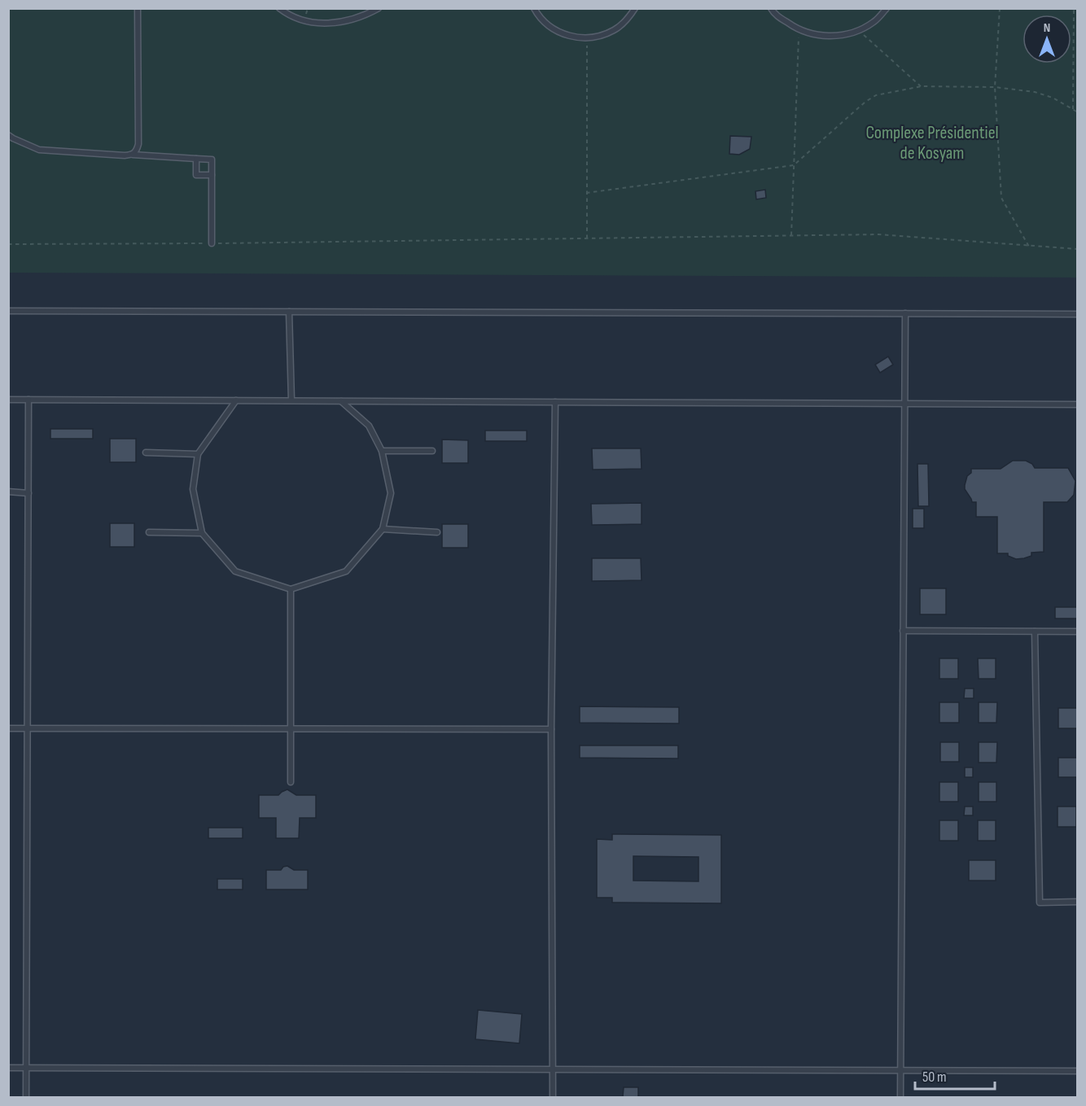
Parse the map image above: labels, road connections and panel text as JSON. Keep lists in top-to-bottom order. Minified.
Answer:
{"parks":["Complexe Présidentiel de Kosyam"],"scale_bar":"50 m","north":"top"}
